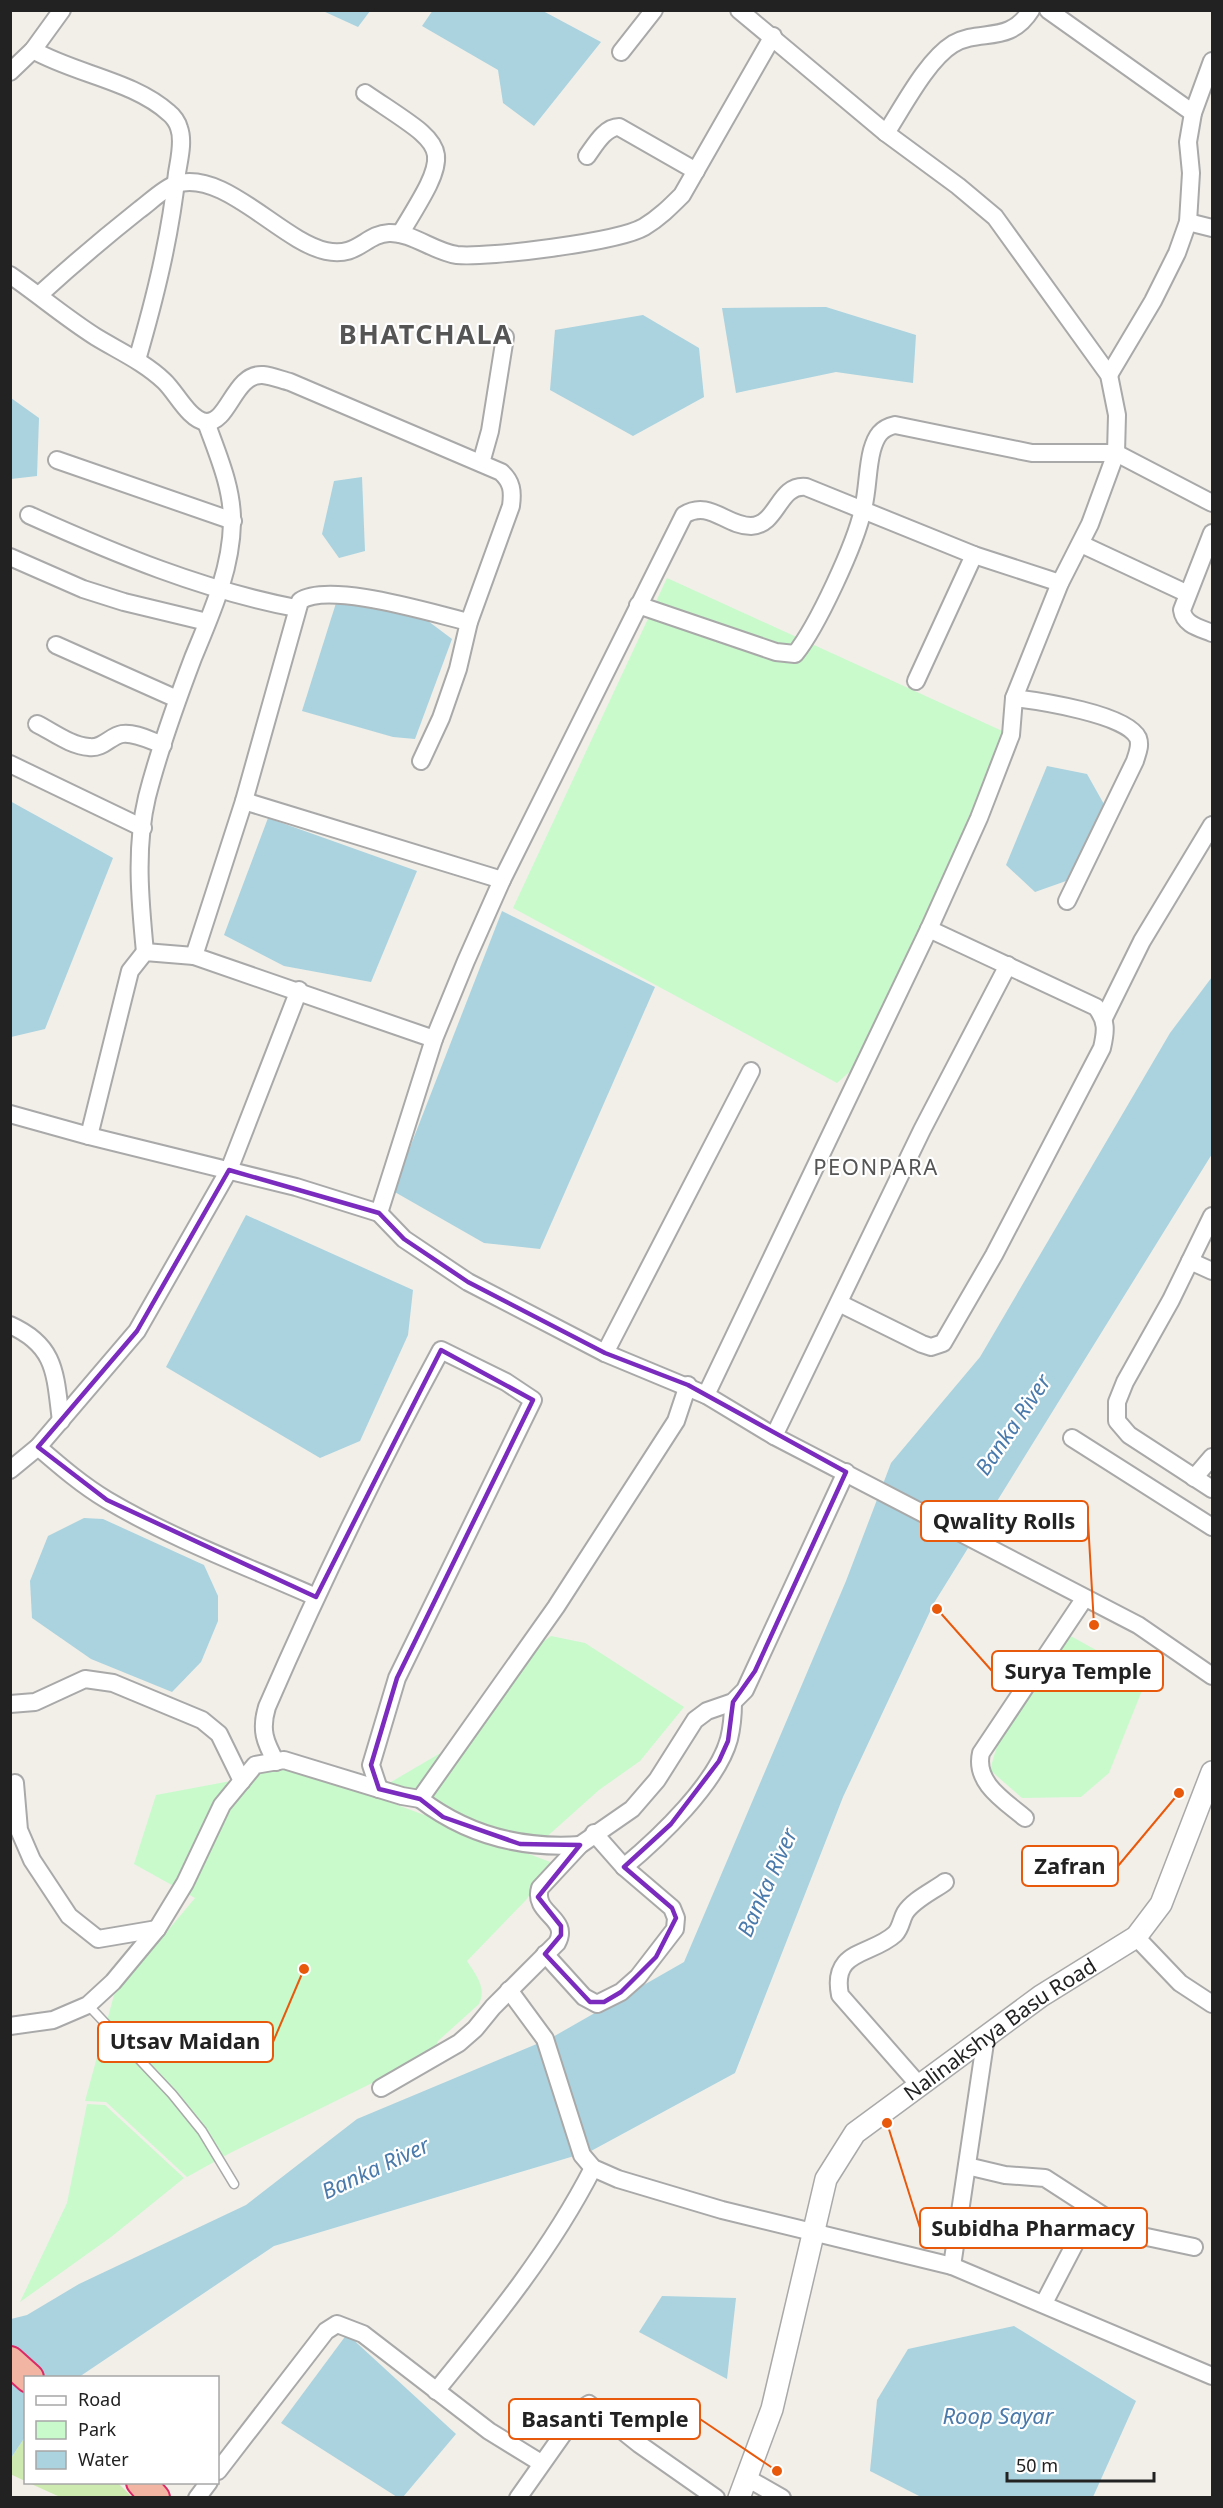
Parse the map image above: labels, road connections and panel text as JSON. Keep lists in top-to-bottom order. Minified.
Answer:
{"streets":{"street":["Nalinakshya Basu Road"]},"districts":["BHATCHALA","PEONPARA"],"water":["Banka River","Roop Sayar"],"places":["Surya Temple","Qwality Rolls","Zafran","Utsav Maidan","Subidha Pharmacy","Basanti Temple"],"legend":["Road","Park","Water"],"scale_bar":"50 m"}
